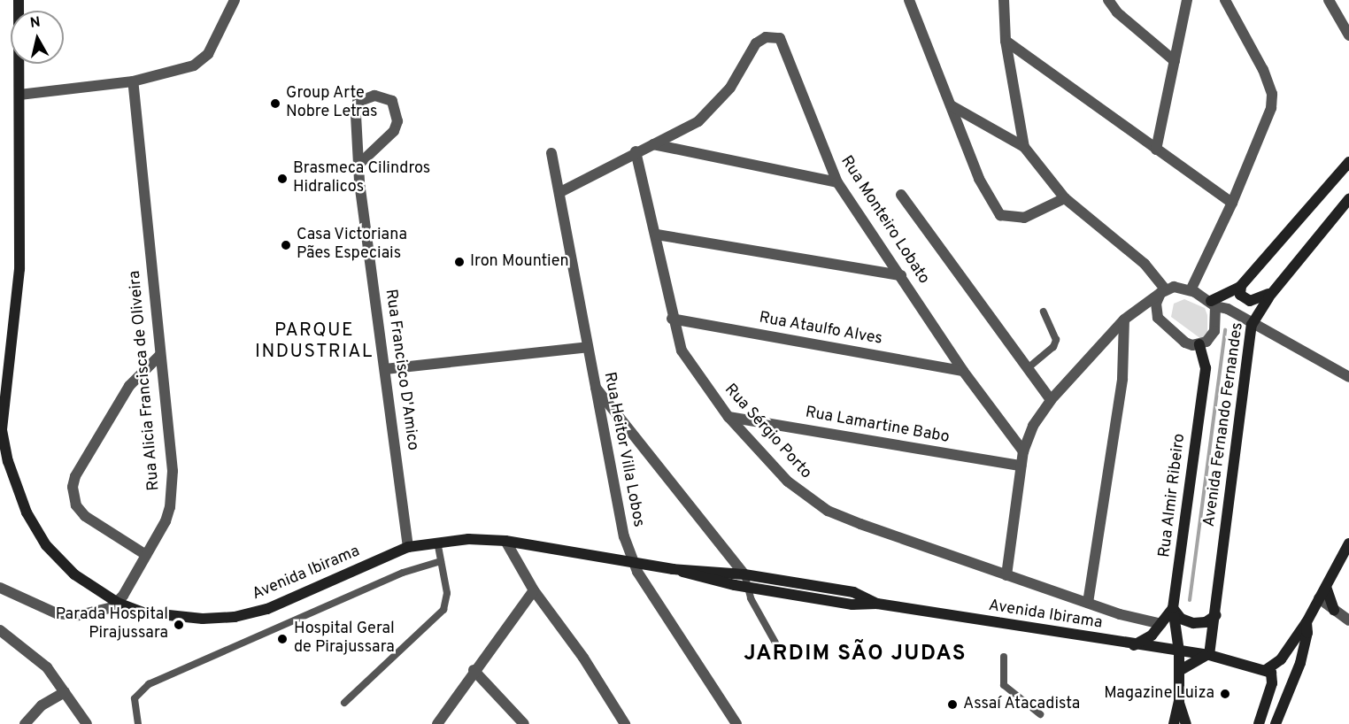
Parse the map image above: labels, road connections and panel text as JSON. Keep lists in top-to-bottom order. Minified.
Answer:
{"streets":{"main road":["Avenida Fernando Fernandes","Rua Almir Ribeiro","Avenida Ibirama"],"street":["Rua Monteiro Lobato","Rua Ataulfo Alves","Rua Francisco D'Amico","Rua Alicia Francisca de Oliveira","Rua Lamartine Babo","Rua Sérgio Porto","Rua Heitor Villa Lobos"]},"crossings":[["Rua Monteiro Lobato","Rua Ataulfo Alves"],["Rua Monteiro Lobato","Rua Sérgio Porto"],["Rua Monteiro Lobato","Rua Heitor Villa Lobos"],["Rua Ataulfo Alves","Rua Sérgio Porto"],["Rua Francisco D'Amico","Avenida Ibirama"],["Rua Alicia Francisca de Oliveira","Avenida Ibirama"],["Avenida Fernando Fernandes","Avenida Ibirama"],["Rua Lamartine Babo","Rua Sérgio Porto"],["Rua Heitor Villa Lobos","Avenida Ibirama"],["Rua Almir Ribeiro","Avenida Ibirama"]],"districts":["PARQUE INDUSTRIAL","JARDIM SÃO JUDAS"],"places":["Group Arte Nobre Letras","Brasmeca Cilindros Hidralicos","Casa Victoriana Pães Especiais","Iron Mountien","Parada Hospital Pirajussara","Hospital Geral de Pirajussara","Magazine Luiza","Assaí Atacadista"],"north":"top"}
